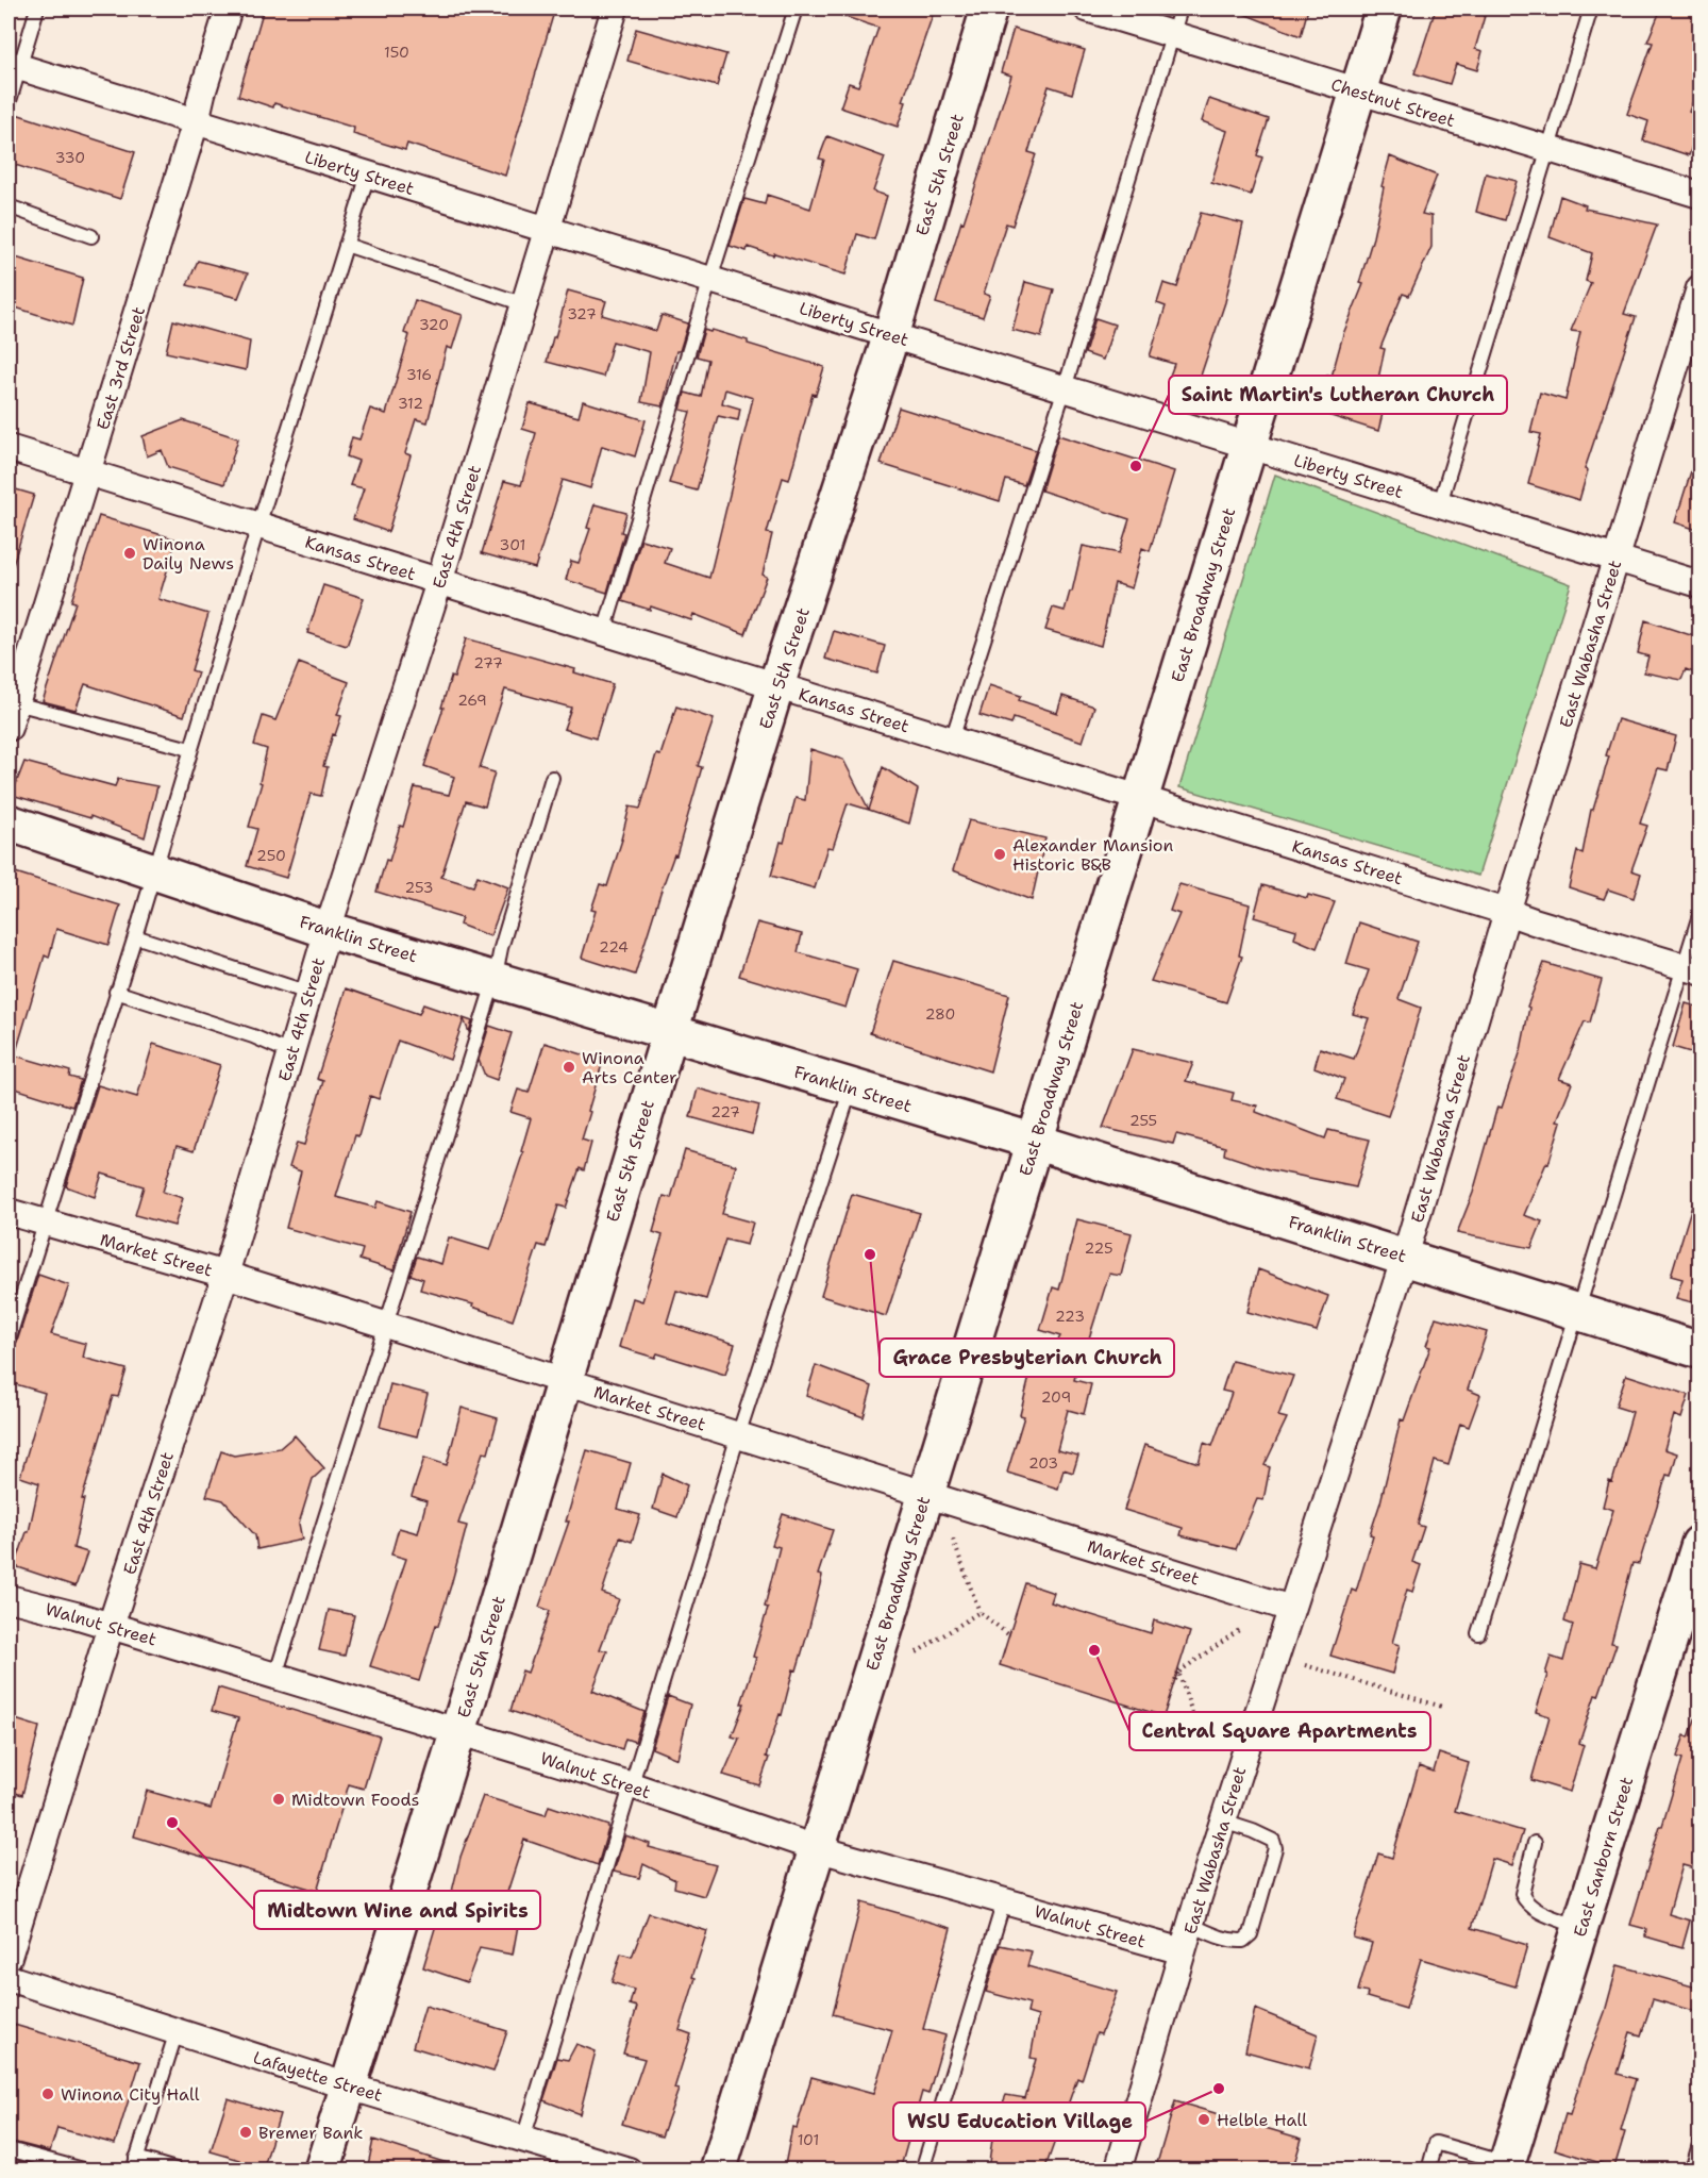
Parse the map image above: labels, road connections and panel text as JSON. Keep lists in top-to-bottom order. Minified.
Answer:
{"streets":{"street":["Chestnut Street","Liberty Street","East 5th Street","East 3rd Street","East 4th Street","Kansas Street","East Broadway Street","East Wabasha Street","Franklin Street","Market Street","Walnut Street","East Sanborn Street","Lafayette Street"]},"crossings":[["Chestnut Street","East Broadway Street"],["Liberty Street","East 5th Street"],["Liberty Street","East 3rd Street"],["Liberty Street","East 4th Street"],["Liberty Street","East Broadway Street"],["Liberty Street","East Wabasha Street"],["East 5th Street","Kansas Street"],["East 5th Street","Franklin Street"],["East 5th Street","Market Street"],["East 5th Street","Walnut Street"],["East 5th Street","Lafayette Street"],["East 3rd Street","Kansas Street"],["East 4th Street","Kansas Street"],["East 4th Street","Franklin Street"],["East 4th Street","Market Street"],["East 4th Street","Walnut Street"],["Kansas Street","East Broadway Street"],["Kansas Street","East Wabasha Street"],["East Broadway Street","Franklin Street"],["East Broadway Street","Market Street"],["East Broadway Street","Walnut Street"],["East Wabasha Street","Franklin Street"],["East Wabasha Street","Market Street"],["East Wabasha Street","Walnut Street"]],"places":["Saint Martin's Lutheran Church","Winona Daily News","Alexander Mansion Historic B&B","Winona Arts Center","Grace Presbyterian Church","Central Square Apartments","Midtown Foods","Midtown Wine and Spirits","WSU Education Village","Winona City Hall","Helble Hall","Bremer Bank"],"house_numbers":["150","330","327","320","316","312","301","277","269","250","253","224","280","227","255","225","223","209","203","101"]}
